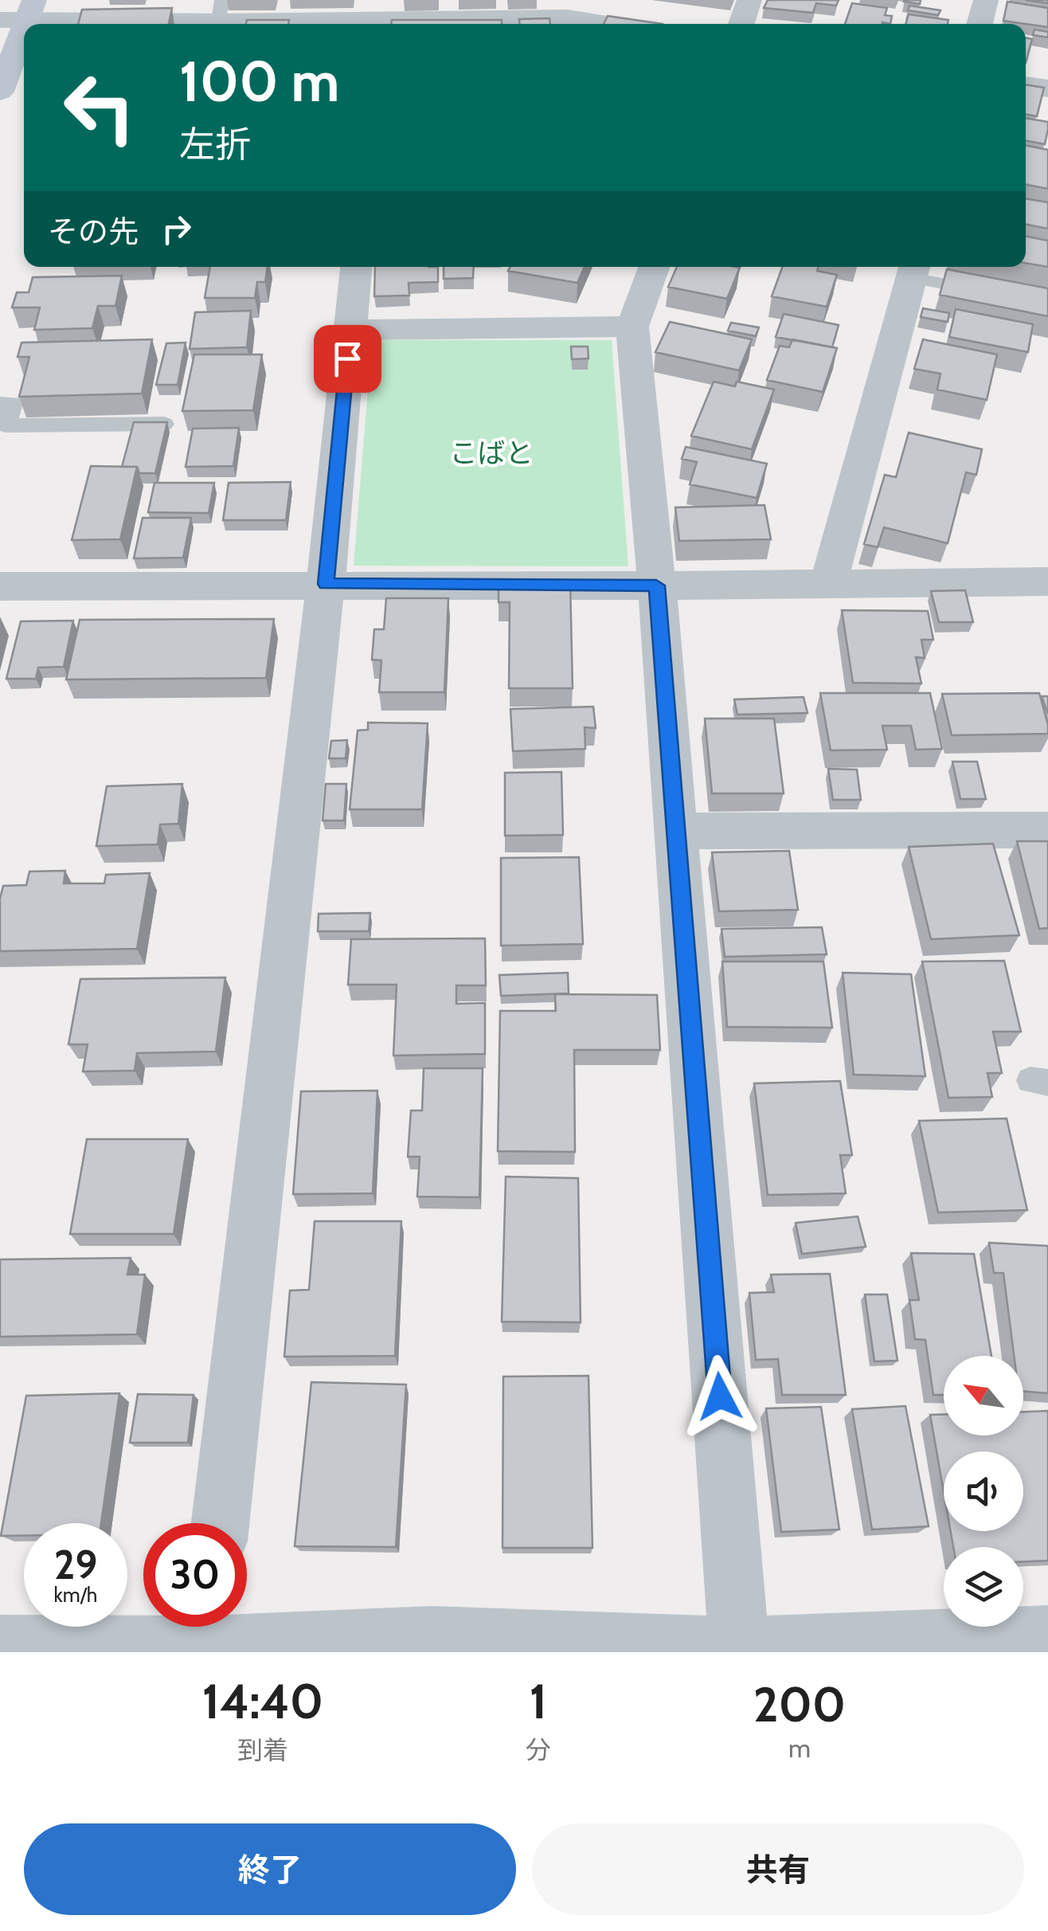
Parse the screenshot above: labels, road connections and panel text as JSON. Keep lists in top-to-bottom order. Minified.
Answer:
{"parks":["こばと"],"north":"top left","page":{"turn":["100 m","左折"],"then":"その先","speed":"29 km/h","limit":"30","eta":["14:40","到着","1","分","200","m"],"buttons":["終了","共有"]}}
